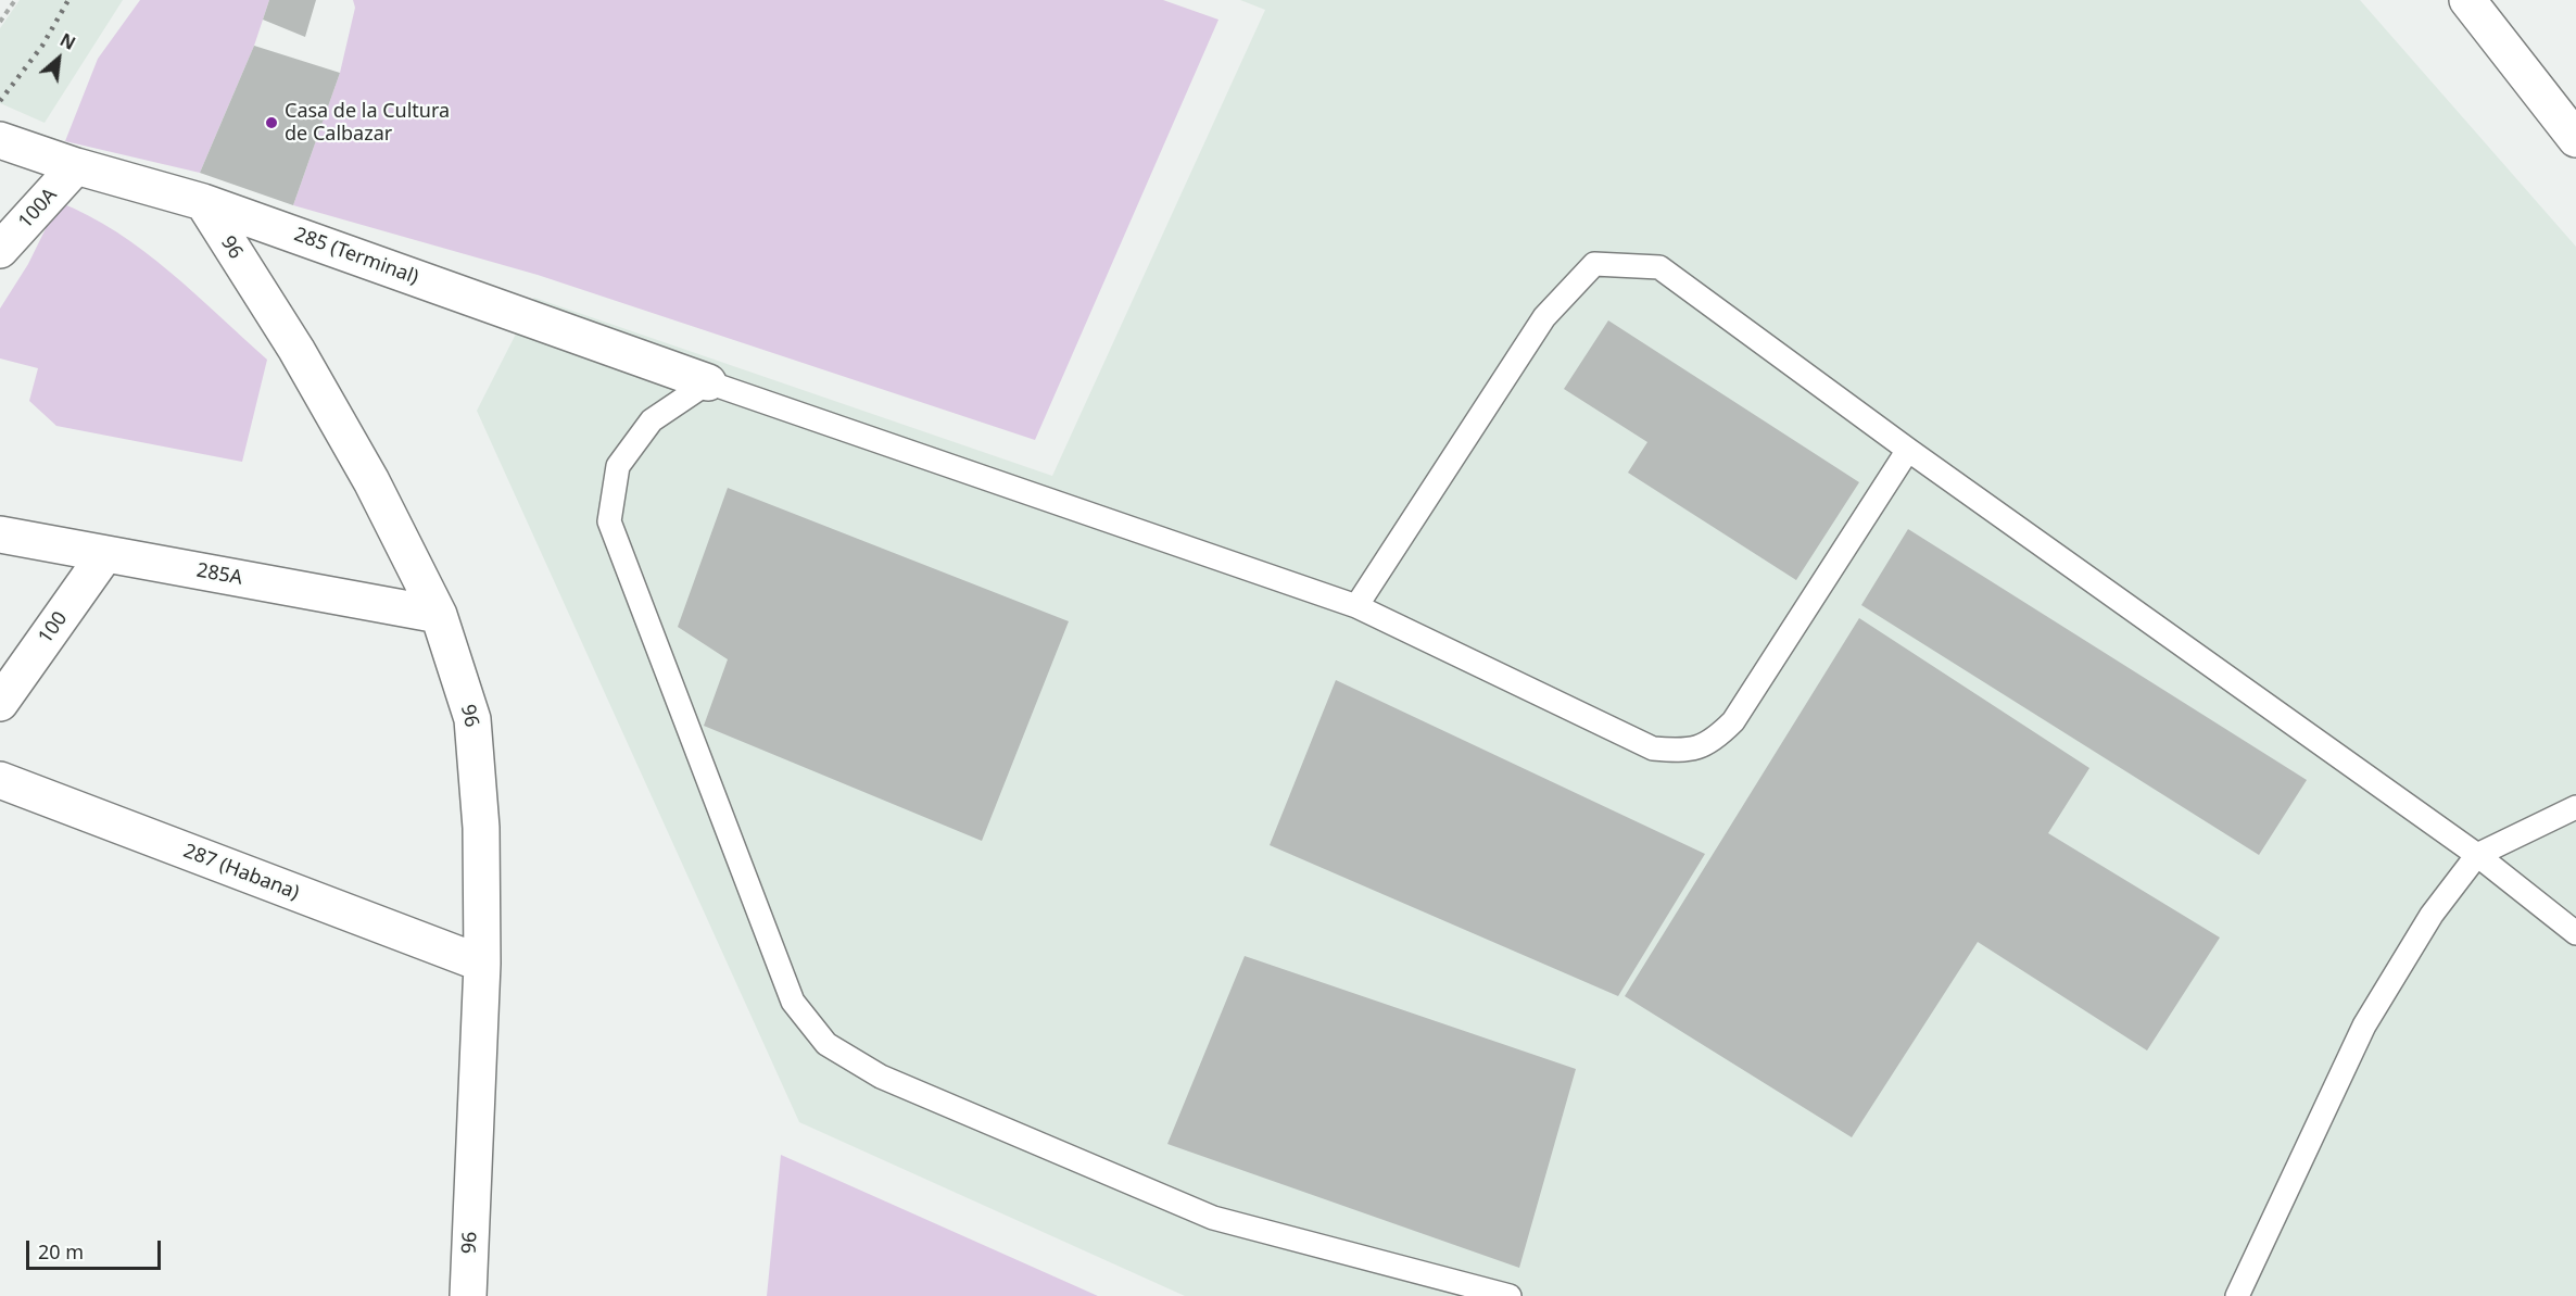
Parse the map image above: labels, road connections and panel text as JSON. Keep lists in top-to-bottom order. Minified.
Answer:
{"streets":{"street":["100A","96","285 (Terminal)","285A","100","287 (Habana)"]},"crossings":[["100A","285 (Terminal)"],["96","285 (Terminal)"],["96","285A"],["96","287 (Habana)"],["285A","100"]],"places":["Casa de la Cultura de Calbazar"],"scale_bar":"20 m","north":"top right"}
